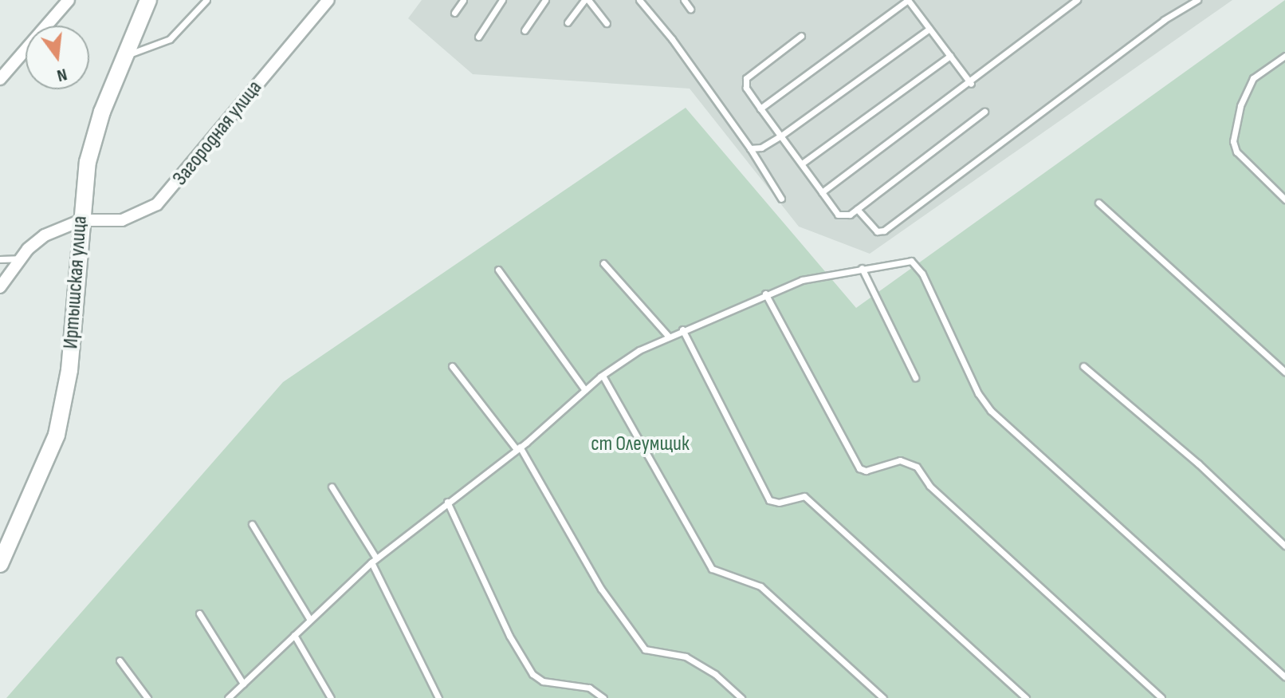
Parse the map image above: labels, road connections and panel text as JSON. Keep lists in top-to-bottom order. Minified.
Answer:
{"streets":{"main road":["Иртышская улица"],"street":["Загородная улица"]},"crossings":[["Загородная улица","Иртышская улица"]],"parks":["ст Олеумщик"],"north":"bottom"}
